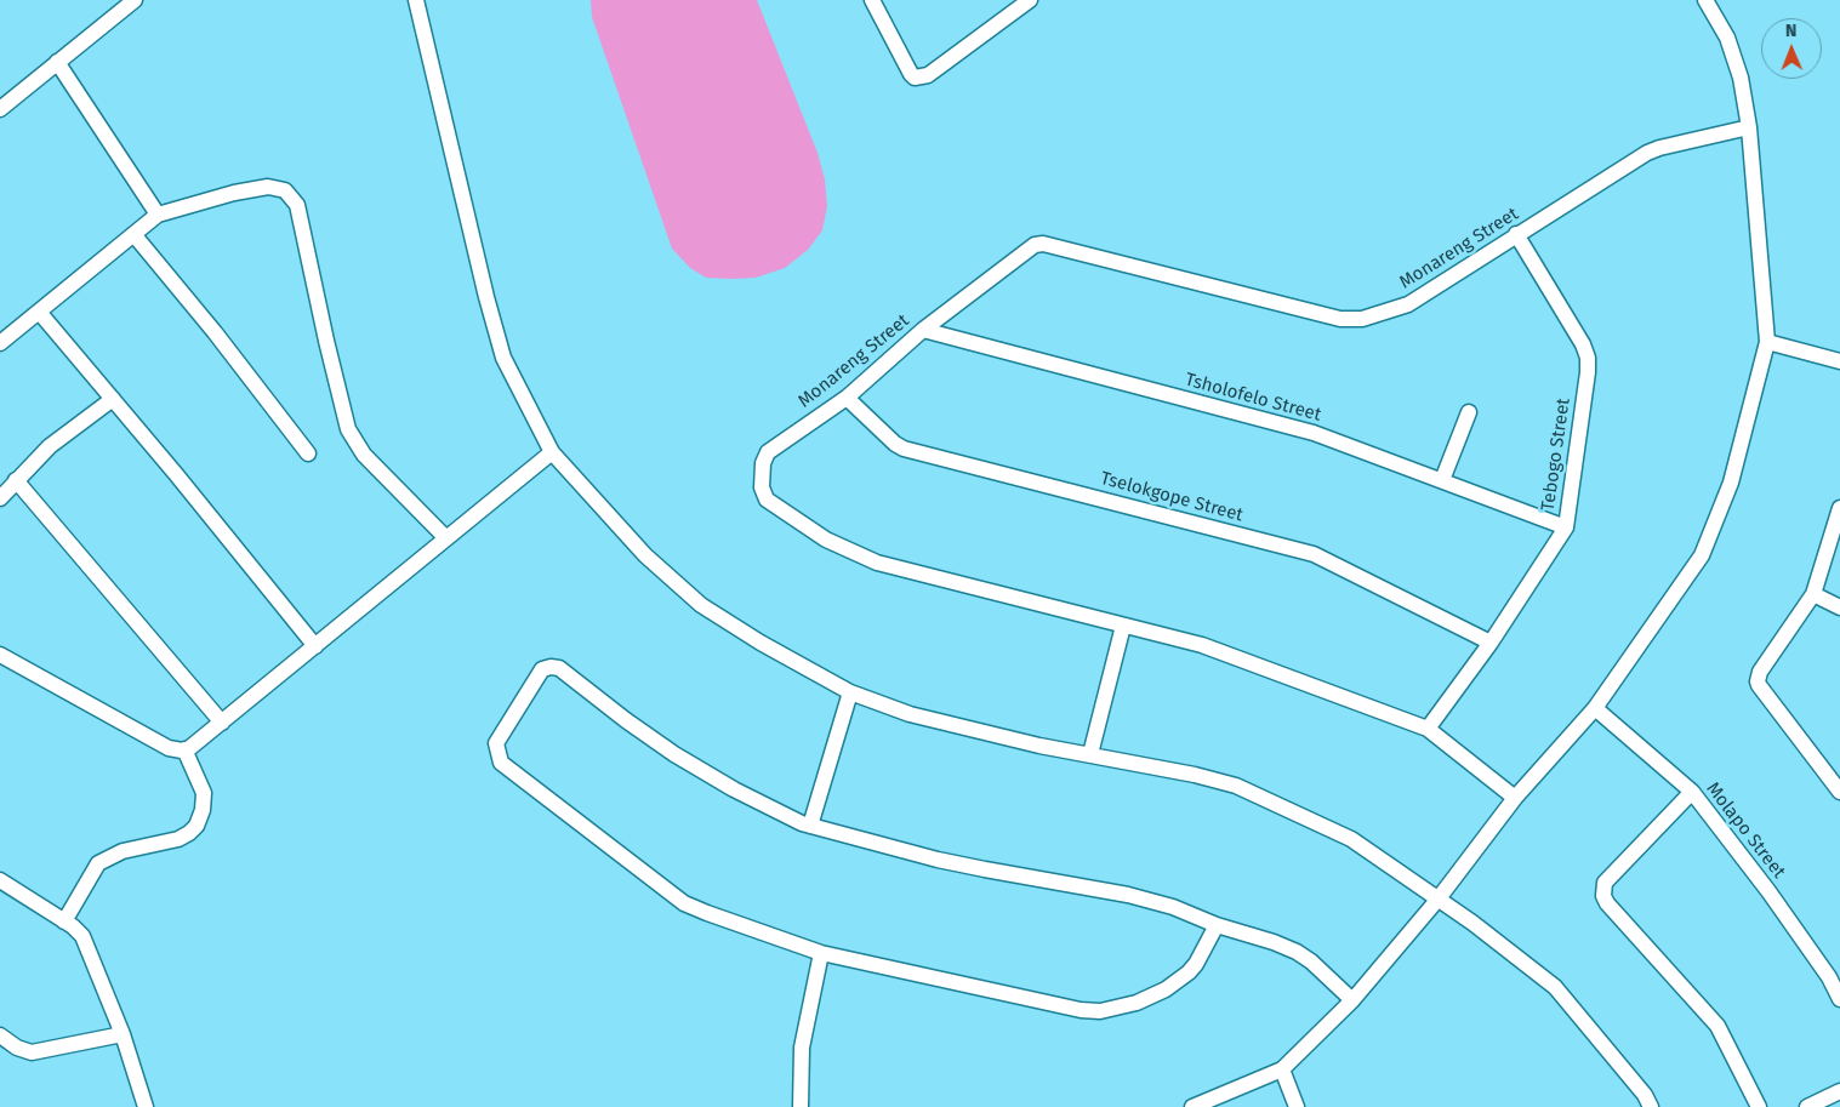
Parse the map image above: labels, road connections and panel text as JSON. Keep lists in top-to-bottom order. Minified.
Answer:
{"streets":{"street":["Monareng Street","Tsholofelo Street","Tebogo Street","Tselokgope Street","Molapo Street"]},"crossings":[["Monareng Street","Tsholofelo Street"],["Monareng Street","Tebogo Street"],["Monareng Street","Tselokgope Street"],["Tsholofelo Street","Tebogo Street"],["Tebogo Street","Tselokgope Street"]],"north":"top"}
